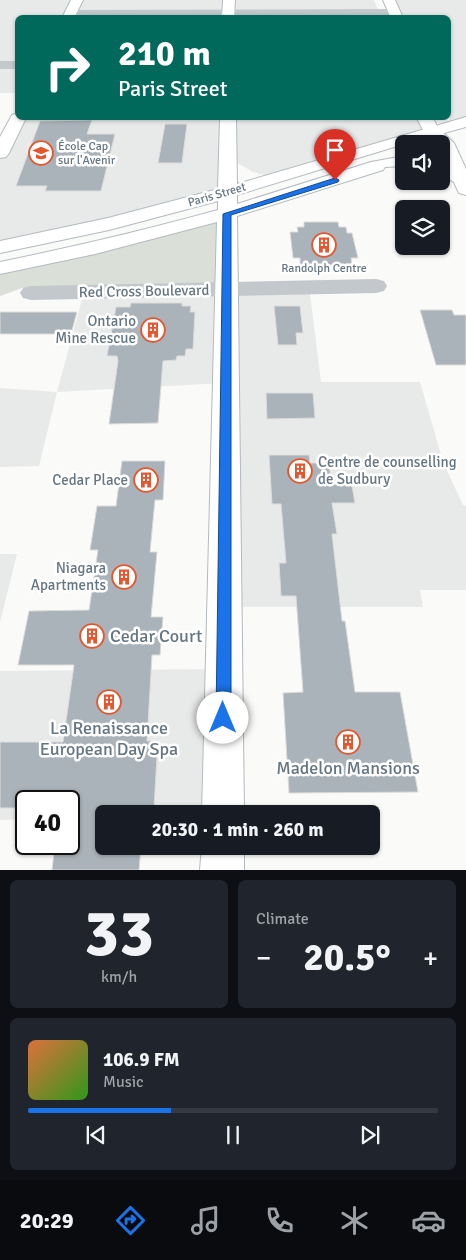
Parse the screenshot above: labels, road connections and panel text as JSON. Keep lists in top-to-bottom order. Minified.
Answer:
{"streets":{"main road":["Paris Street"],"street":["Red Cross Boulevard"]},"places":{"school or university":["École Cap sur l'Avenir"],"building":["Randolph Centre","Ontario Mine Rescue","Centre de counselling de Sudbury","Cedar Place","Niagara Apartments","Cedar Court","La Renaissance European Day Spa","Madelon Mansions"]},"page":{"turn":["210 m","Paris Street"],"limit":"40","trip":"20:30 · 1 min · 260 m","tile":[["33","km/h"],"Climate"],"heat":["−","20.5°","+"],"song":["106.9 FM","Music"],"tabs":"20:29"}}
